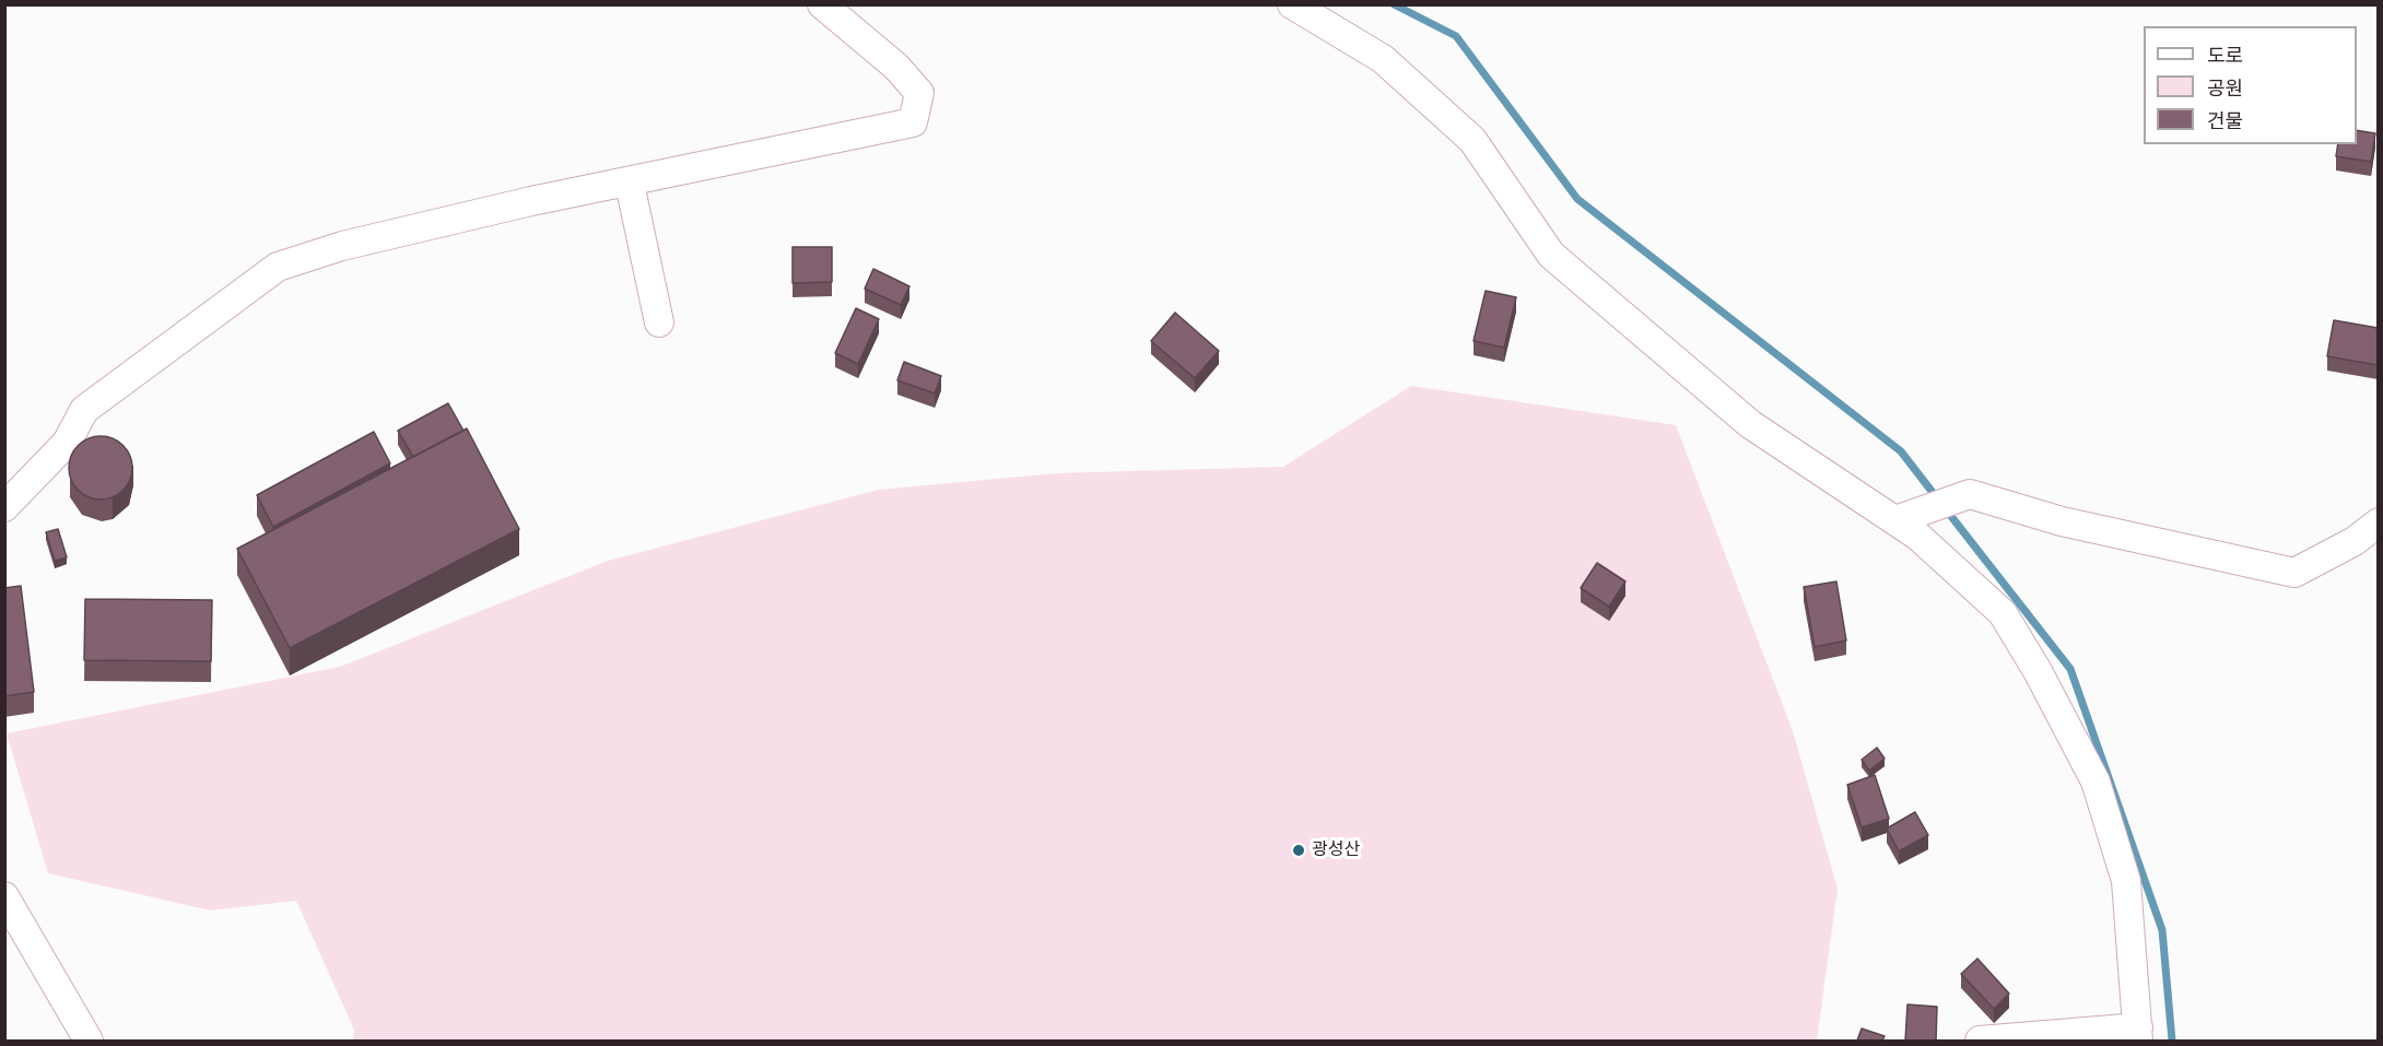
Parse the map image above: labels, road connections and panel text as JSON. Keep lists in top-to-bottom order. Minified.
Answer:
{"places":["광성산"],"legend":["도로","공원","건물"]}
